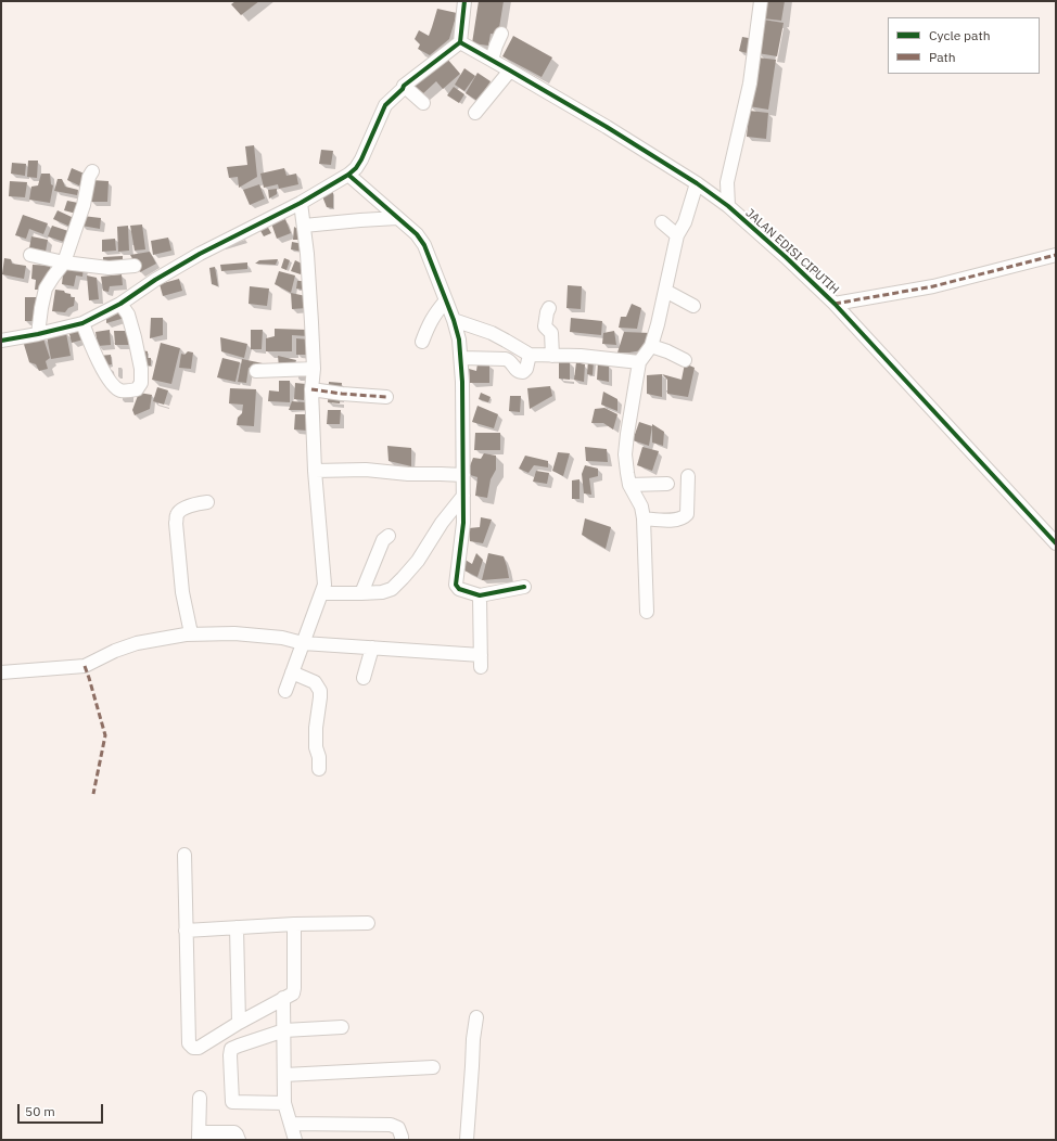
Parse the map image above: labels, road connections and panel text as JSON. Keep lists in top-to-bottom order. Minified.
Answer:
{"streets":{"street":["JALAN EDISI CIPUTIH"]},"legend":["Cycle path","Path"],"scale_bar":"50 m"}
